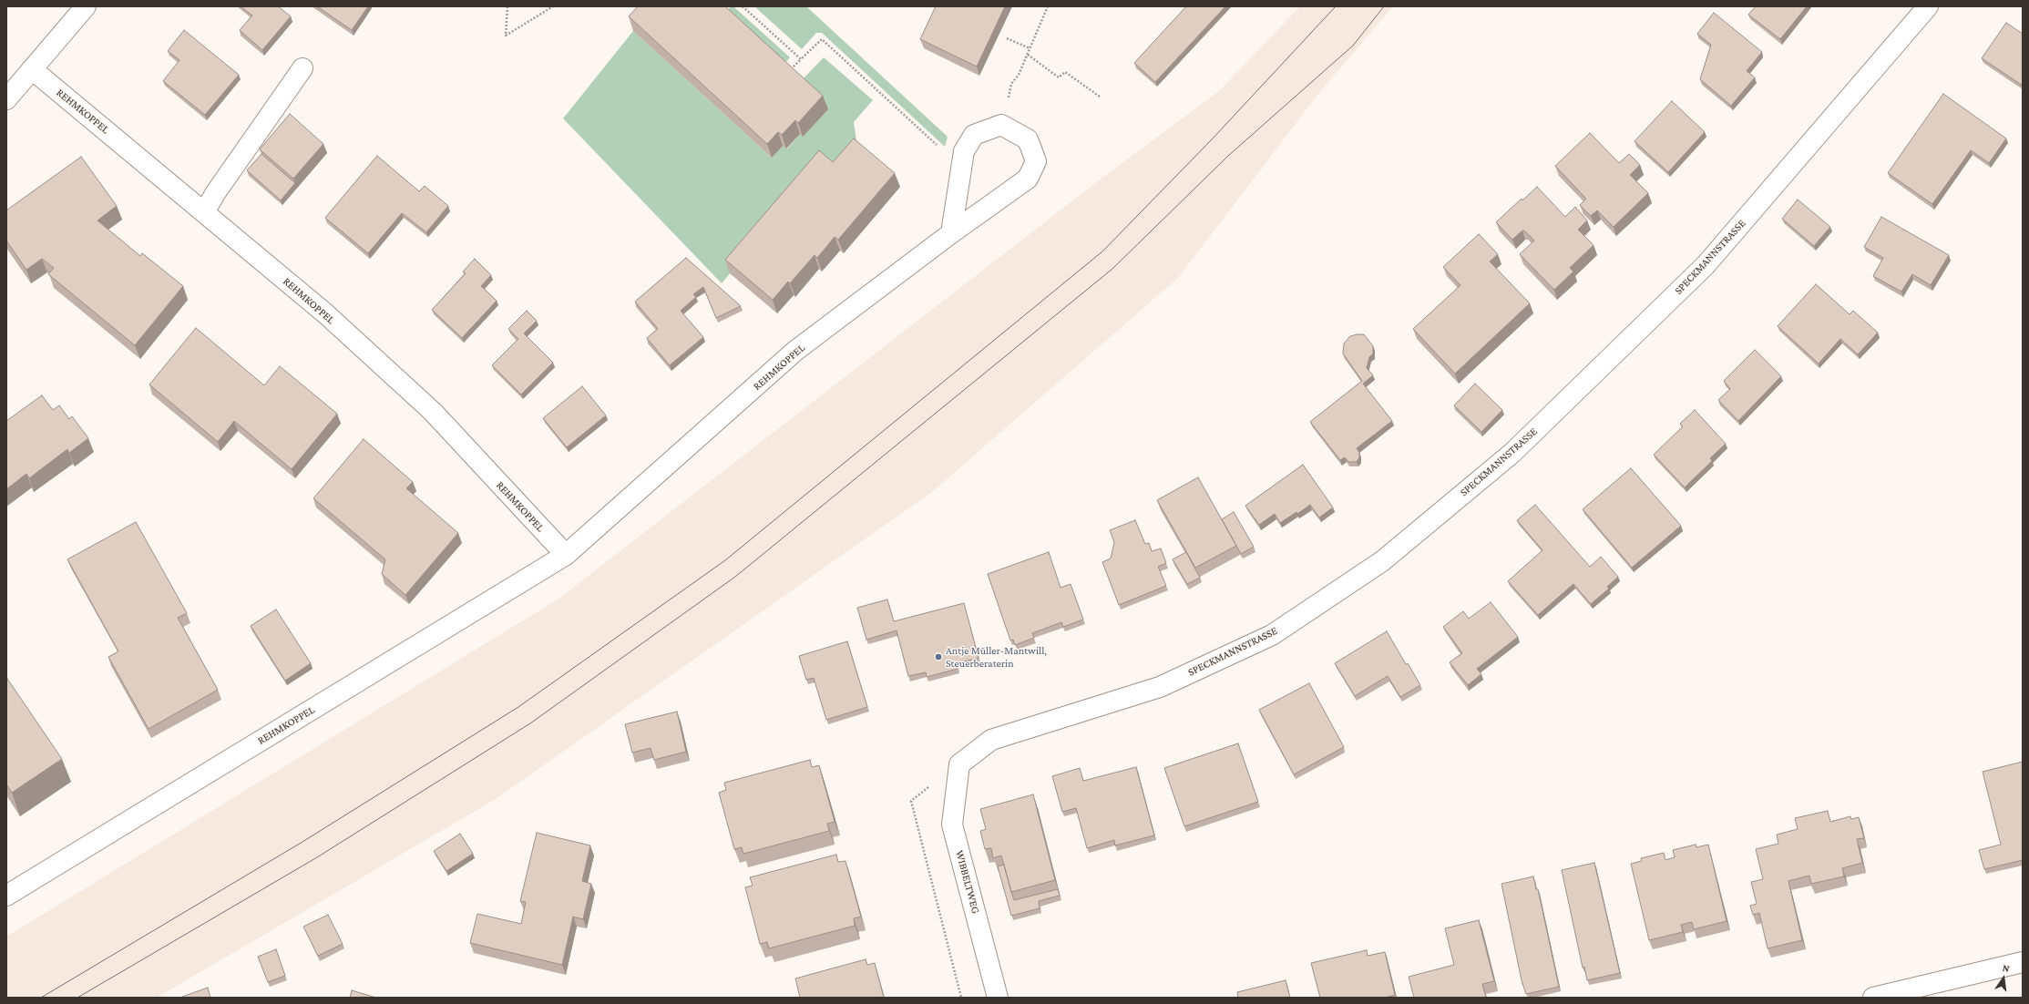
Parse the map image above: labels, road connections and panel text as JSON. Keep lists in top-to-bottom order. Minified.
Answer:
{"streets":{"street":["REHMKOPPEL","SPECKMANNSTRASSE","WIBBELTWEG"]},"crossings":[["SPECKMANNSTRASSE","WIBBELTWEG"]],"places":["Antje Müller-Mantwill, Steuerberaterin"],"north":"top"}
